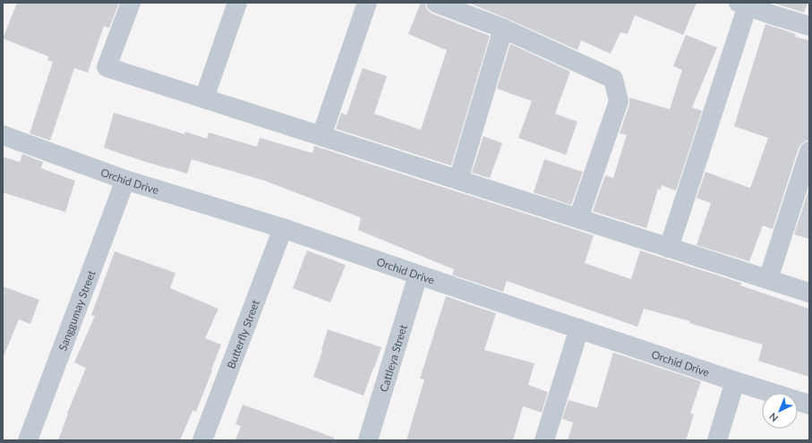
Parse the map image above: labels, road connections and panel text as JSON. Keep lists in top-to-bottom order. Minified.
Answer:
{"streets":{"street":["Orchid Drive","Sanggumay Street","Butterfly Street","Cattleya Street"]},"crossings":[["Orchid Drive","Sanggumay Street"],["Orchid Drive","Butterfly Street"],["Orchid Drive","Cattleya Street"]],"north":"bottom left"}
